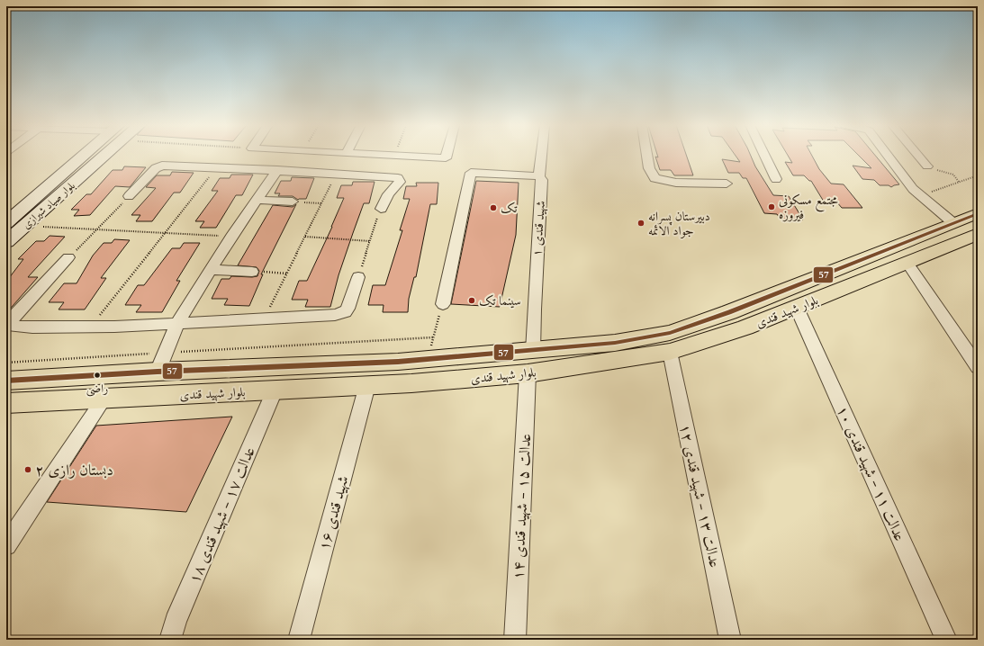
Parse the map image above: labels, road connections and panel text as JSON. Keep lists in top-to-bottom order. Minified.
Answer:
{"streets":{"main road":["بلوار صیاد شیرازی","بلوار شهید قندی"],"street":["شهيد قندی ۱","عدالت ۱۱ - شهید قندی ۱۰","عدالت ۱۳ - شهید قندی ۱۲","عدالت ۱۵ - شهید قندی ۱۴","شهید قندی ۱۶","عدالت ۱۷ - شهید قندی ۱۸"]},"crossings":[["شهيد قندی ۱","بلوار شهید قندی"],["بلوار شهید قندی","عدالت ۱۱ - شهید قندی ۱۰"],["بلوار شهید قندی","عدالت ۱۳ - شهید قندی ۱۲"],["بلوار شهید قندی","عدالت ۱۵ - شهید قندی ۱۴"],["بلوار شهید قندی","شهید قندی ۱۶"],["بلوار شهید قندی","عدالت ۱۷ - شهید قندی ۱۸"]],"places":["مجتمع مسکونی فیروزه","تک","دبیرستان پسرانه جواد الائمه","سینما تک","راضی","دبستان رازی ۲"],"lines":["transit line 57"]}
